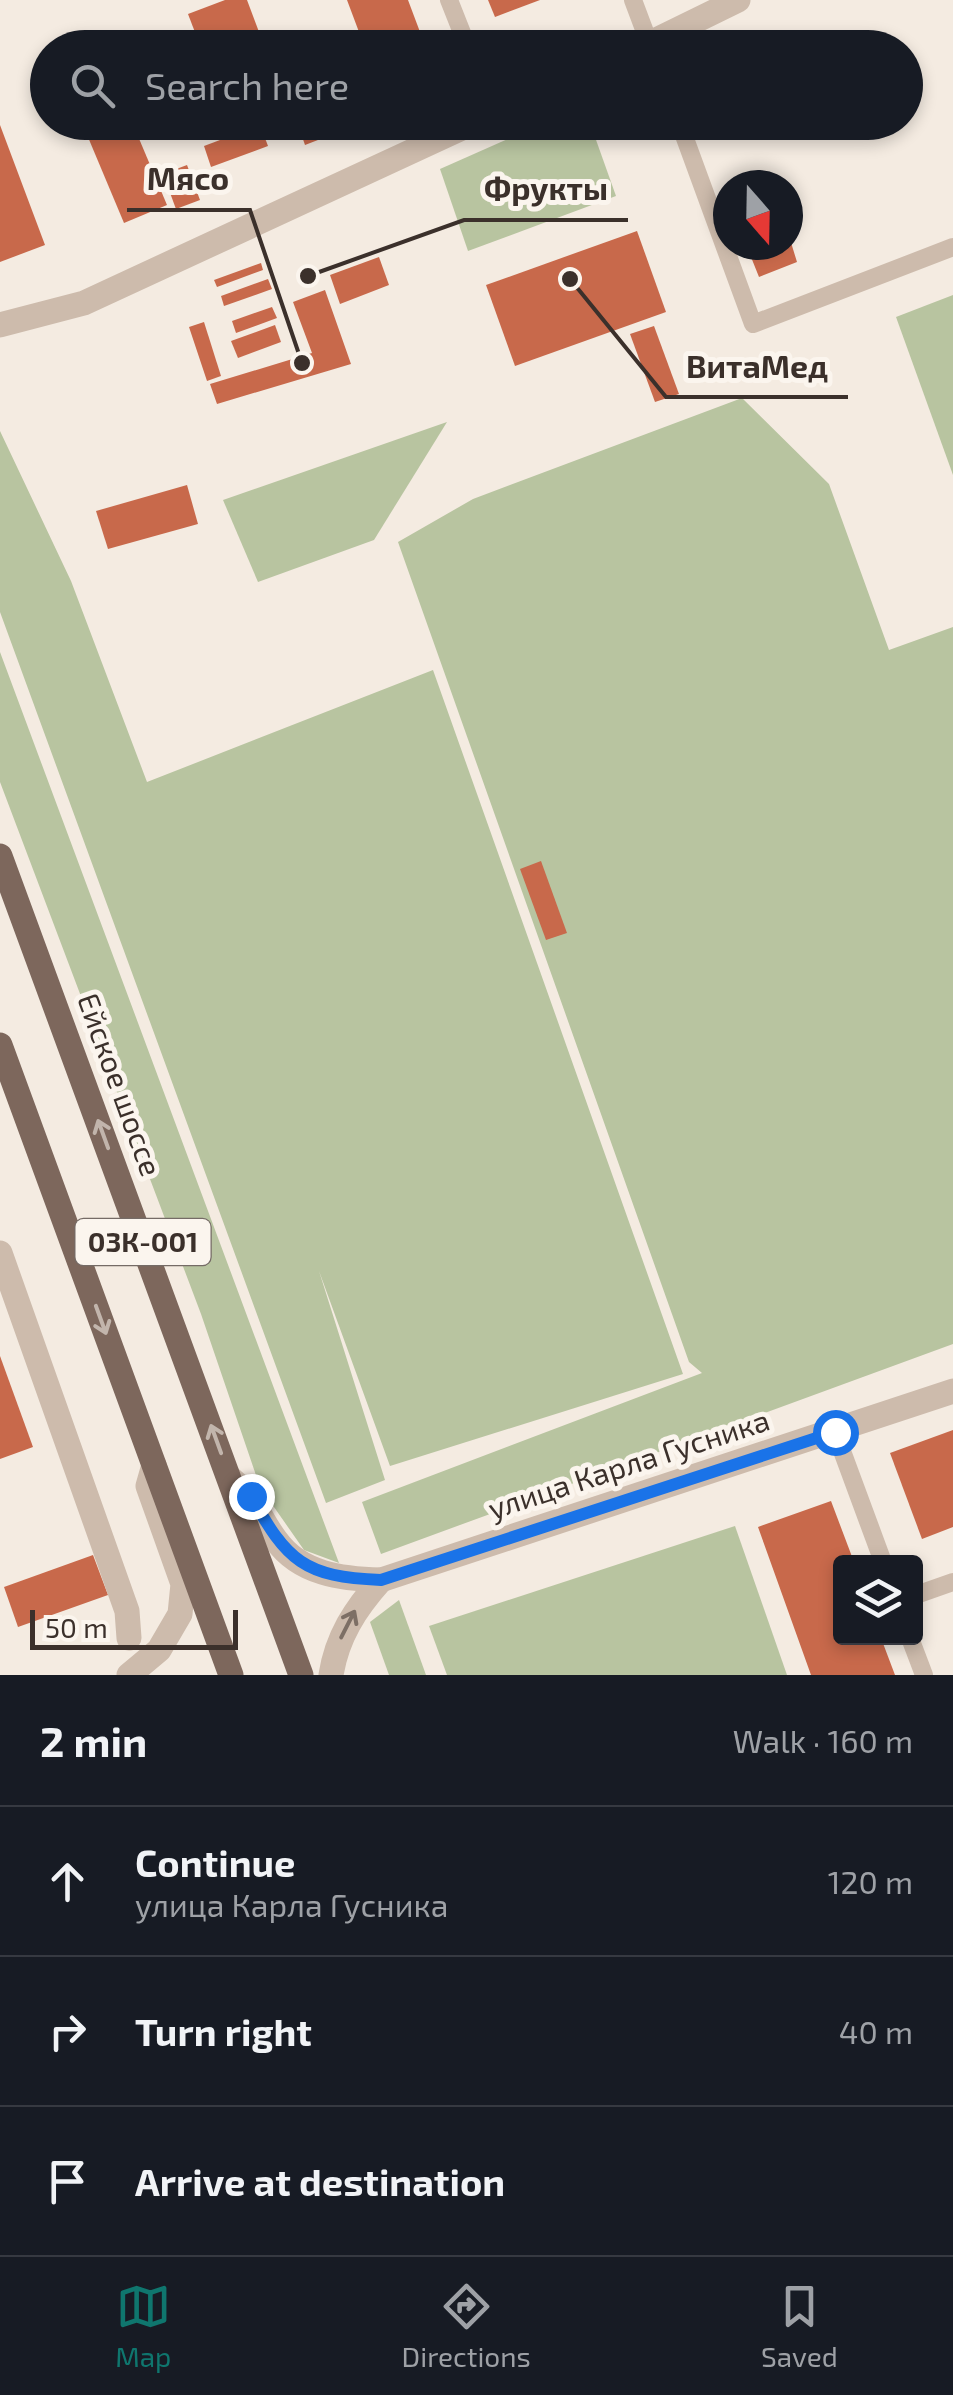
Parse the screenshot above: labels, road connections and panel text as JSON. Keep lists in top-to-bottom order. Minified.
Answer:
{"streets":{"main road":["Ейское шоссе","03К-001"],"street":["улица Карла Гусника"]},"places":["Фрукты","ВитаMед","Мясо"],"scale_bar":"50 m","north":"bottom","page":{"search":"Search here","scale":"50 m","heading":["2 min","Walk · 160 m"],"list":[["Continue","улица Карла Гусника","120 m"],["Turn right","40 m"],"Arrive at destination"],"nav":["Map","Directions","Saved"]}}
